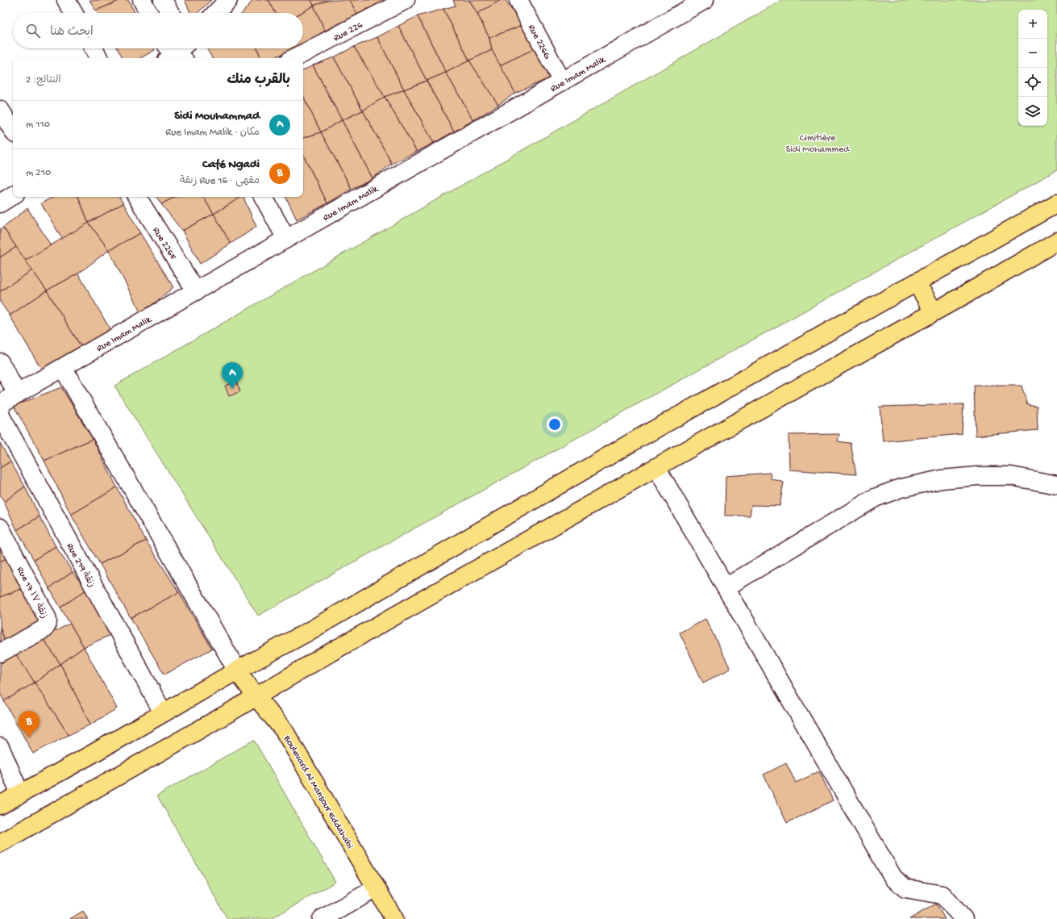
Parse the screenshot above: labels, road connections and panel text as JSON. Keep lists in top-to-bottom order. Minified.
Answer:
{"streets":{"main road":["Boulevard Al Mansour Eddahabi"],"street":["Rue 226","Rue 226G","Rue Imam Malik","Rue 226F","Rue 219 زنقة","Rue 17 زنقة ١٧"]},"crossings":[["Rue 226G","Rue Imam Malik"],["Rue Imam Malik","Rue 226F"],["Rue Imam Malik","Rue 219 زنقة"]],"parks":["Cimitière Sidi Mohammed"],"page":{"map_buttons":["+","−"],"search":"ابحث هنا","heading":["بالقرب منك","النتائج: 2"],"list":[{"mark":"A","name":"Sidi Mouhammad","note":"مكان · Rue Imam Malik","value":"110 m"},{"mark":"B","name":"Café Ngadi","note":"مقهى · Rue 16 زنقة","value":"210 m"}],"pins":["A","B"]}}
